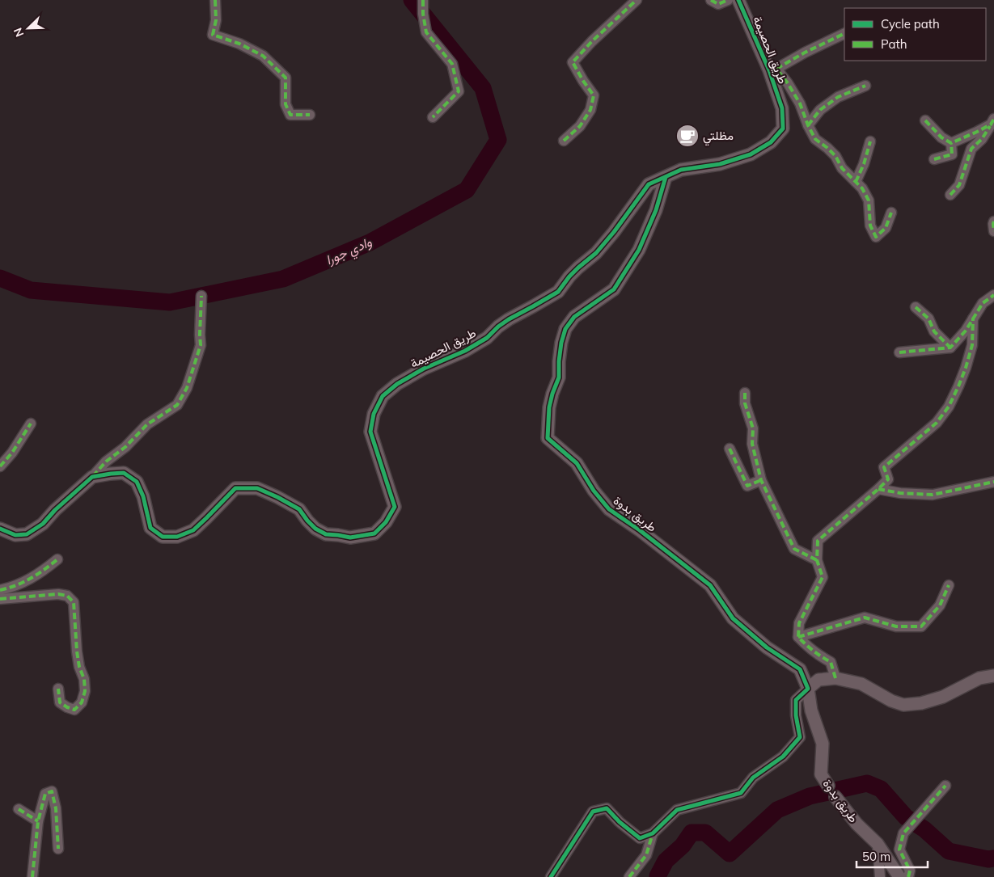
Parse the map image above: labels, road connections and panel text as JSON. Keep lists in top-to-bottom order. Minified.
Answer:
{"streets":{"street":["طريق الحصيمة","طريق بدوة"]},"crossings":[["طريق الحصيمة","طريق بدوة"]],"water":["وادي جورا"],"places":{"cafe":["مظلتي"]},"legend":["Cycle path","Path"],"scale_bar":"50 m","north":"bottom left"}
